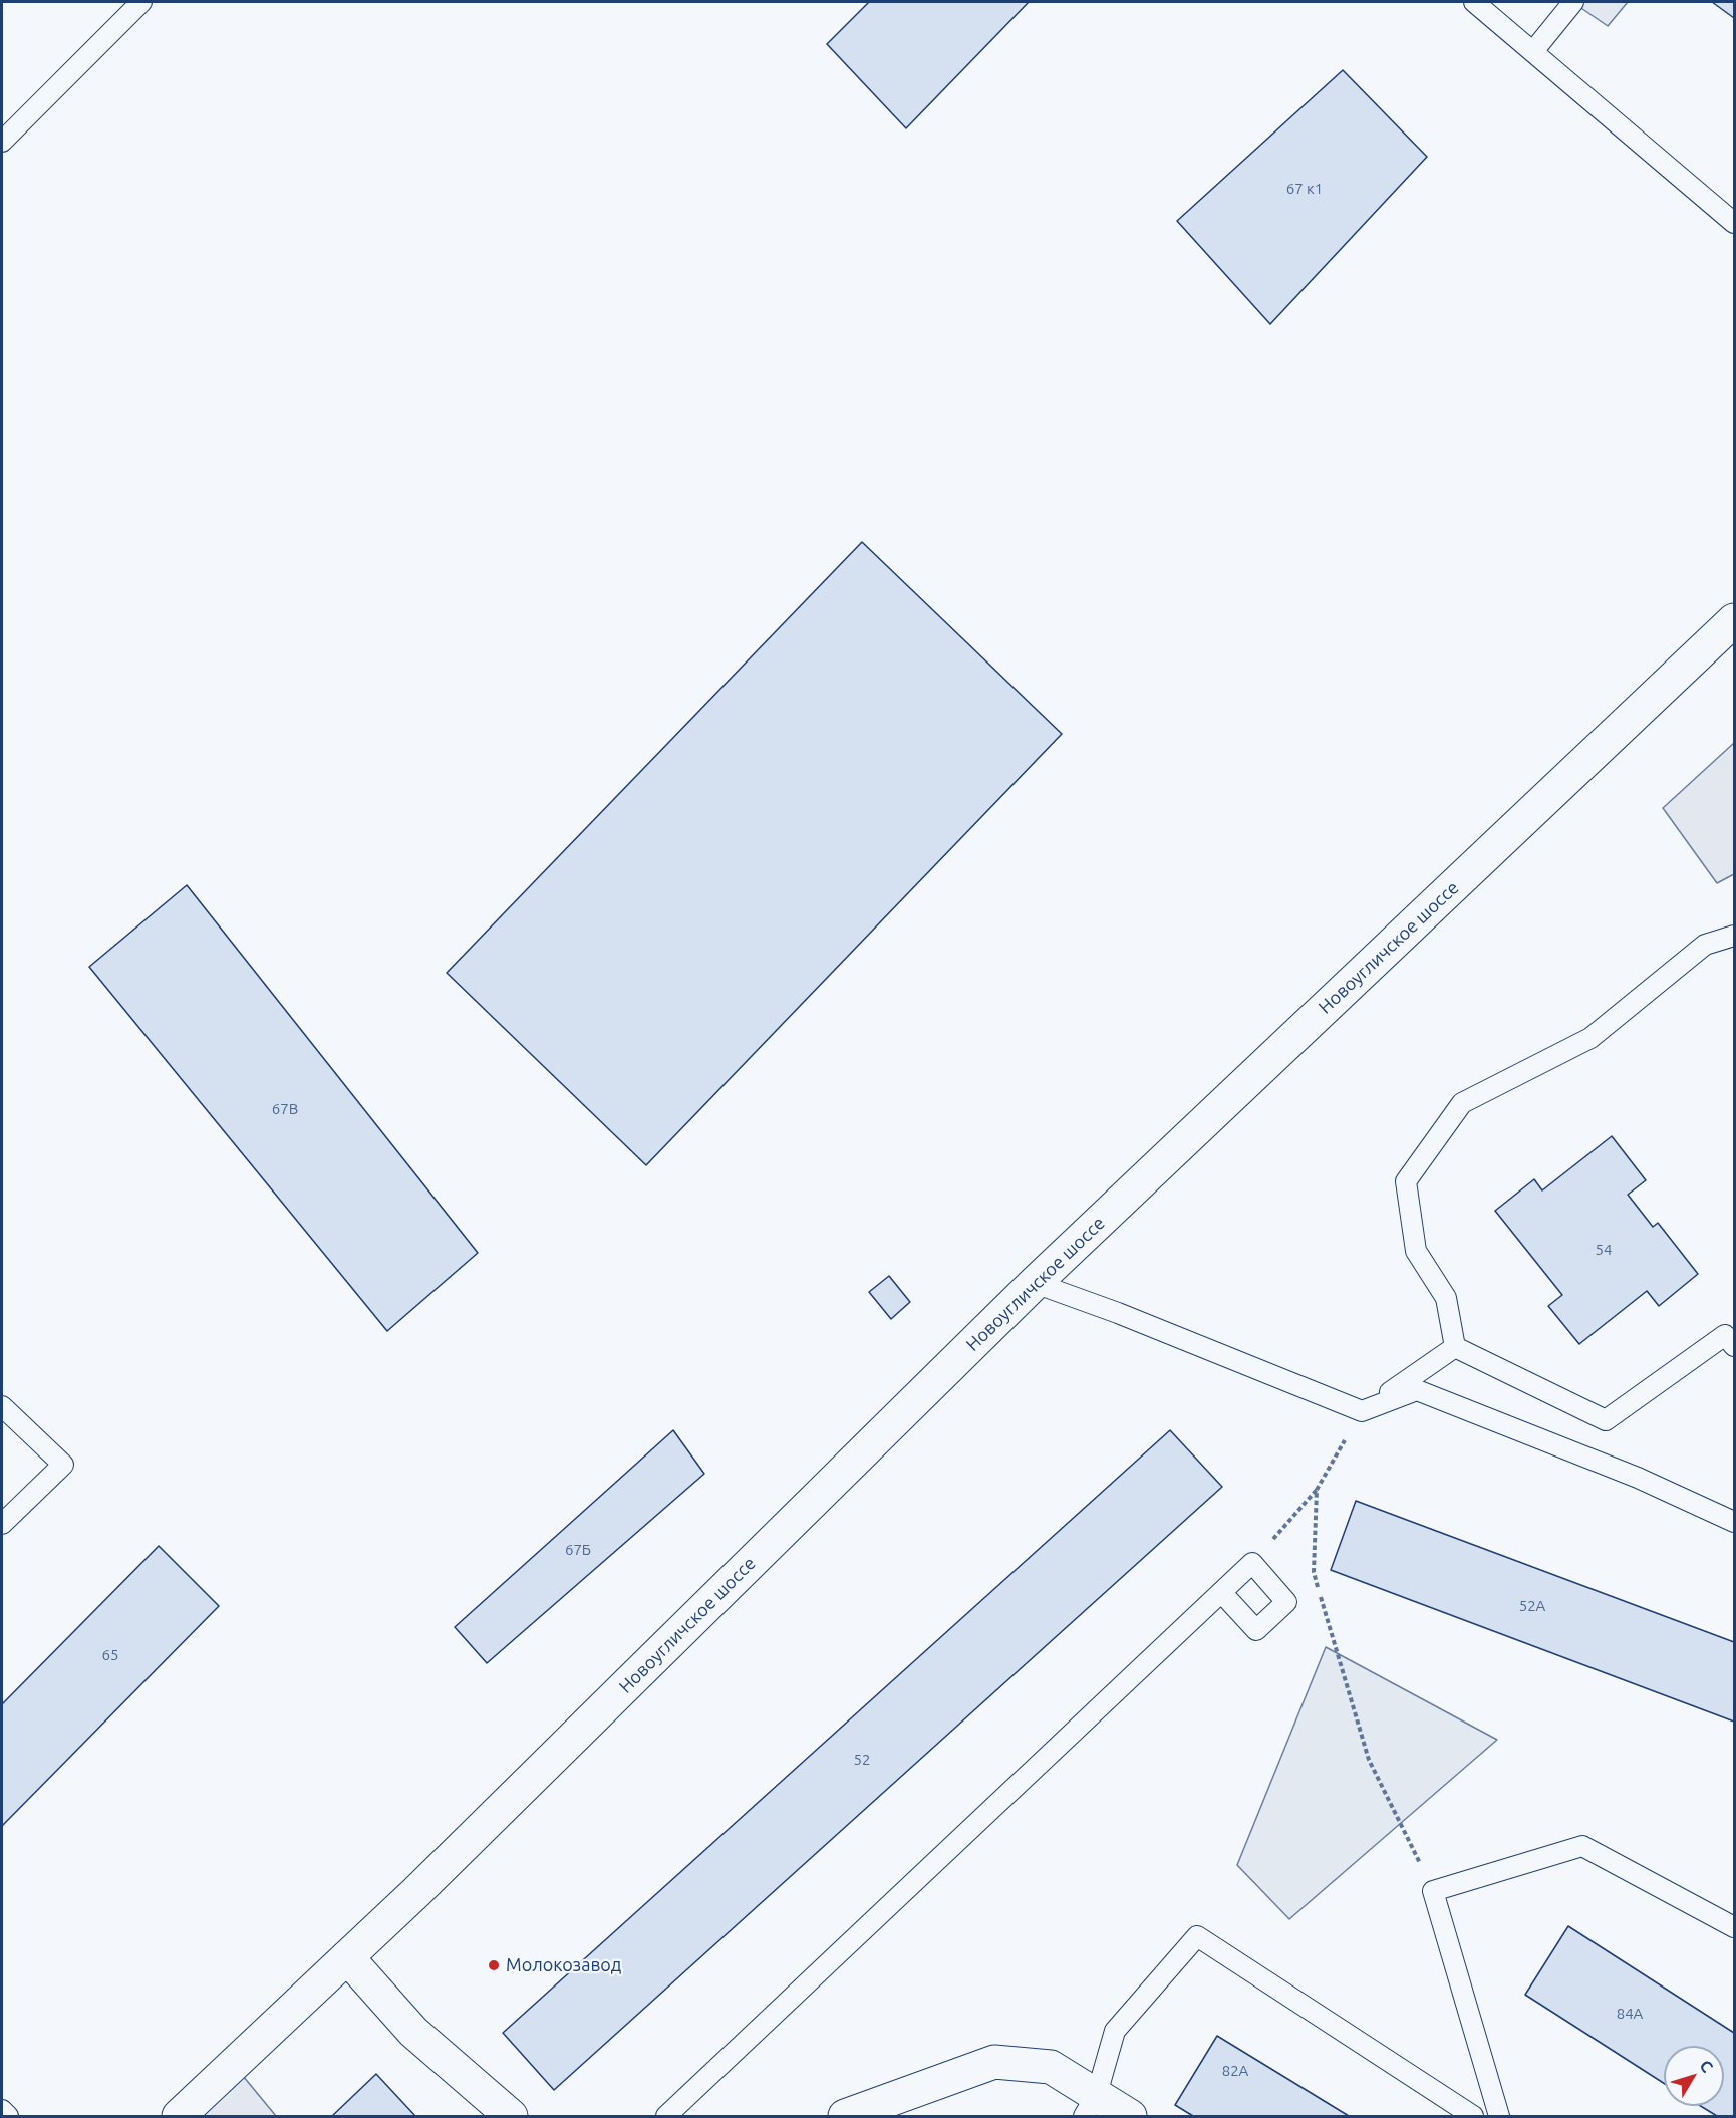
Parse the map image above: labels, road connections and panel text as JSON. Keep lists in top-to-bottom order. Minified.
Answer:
{"streets":{"main road":["Новоугличское шоссе"]},"places":["Молокозавод"],"house_numbers":["67 к1","67В","54","67Б","52А","65","52","84А","82А"],"north":"top right"}
